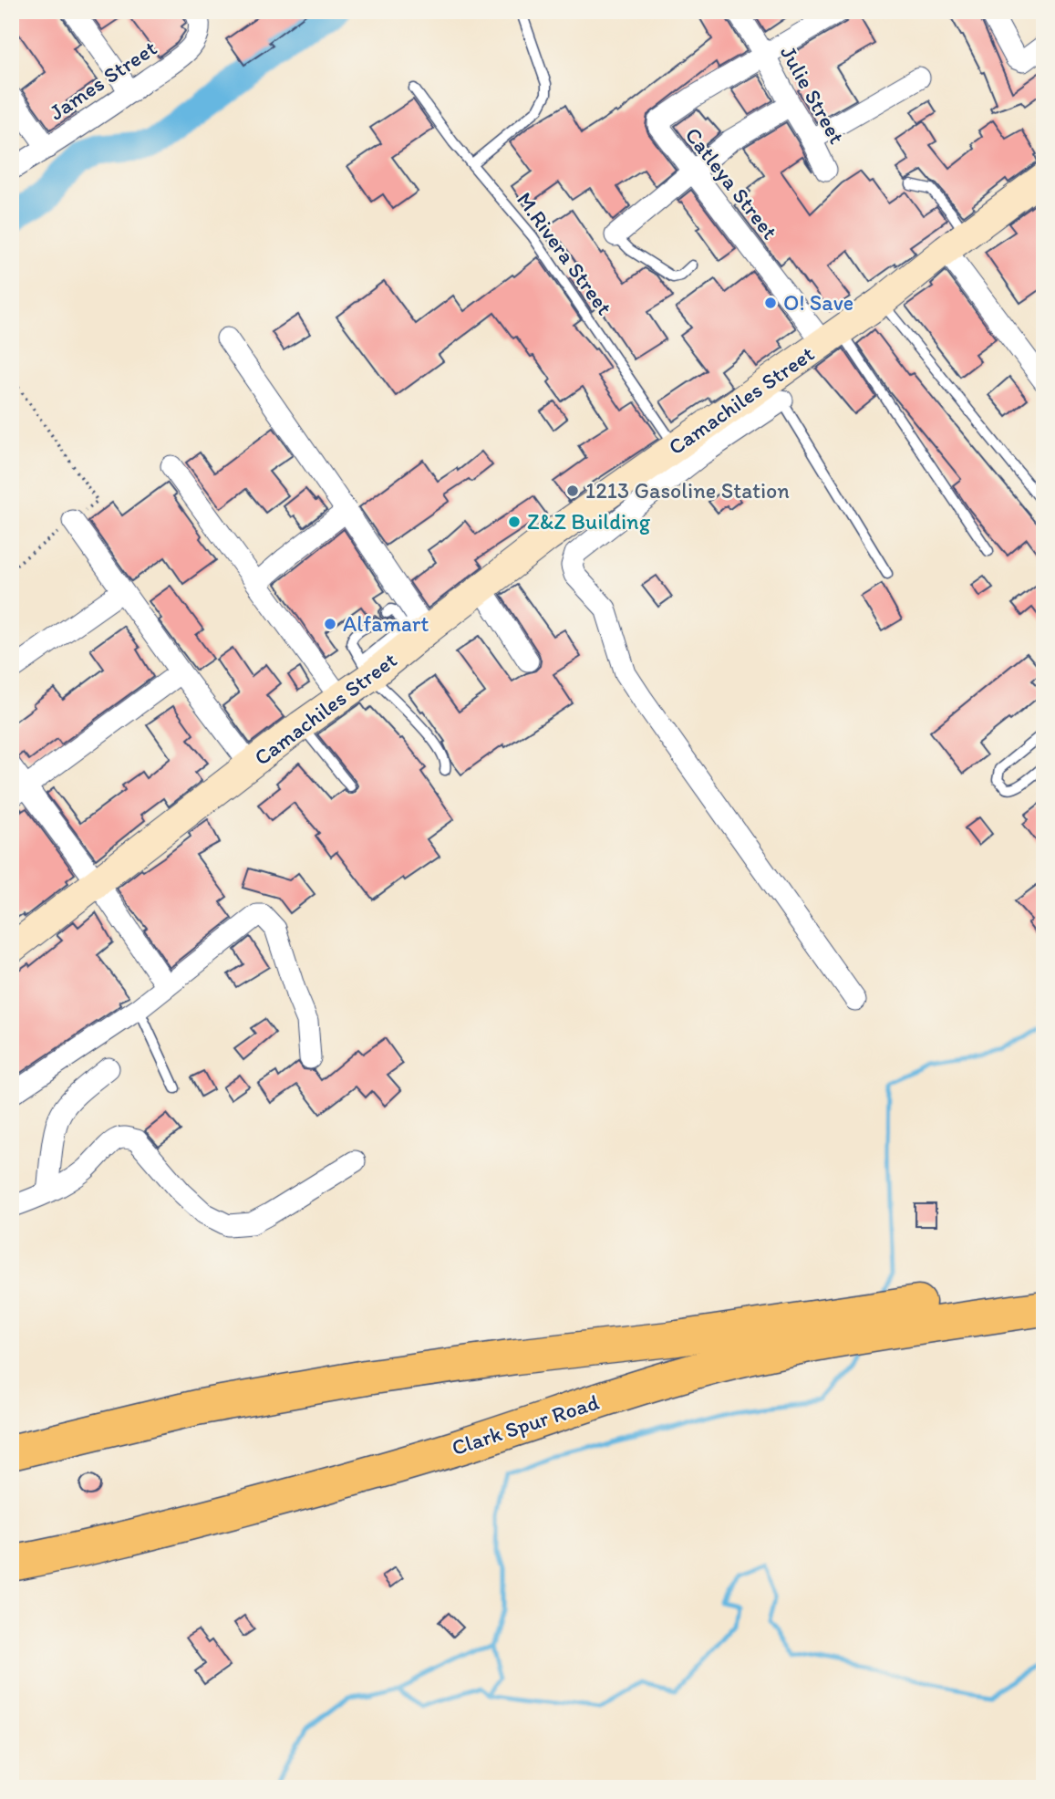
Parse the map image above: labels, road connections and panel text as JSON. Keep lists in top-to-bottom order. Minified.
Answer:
{"streets":{"highway":["Clark Spur Road"],"street":["James Street","Julie Street","Catleya Street","Camachiles Street"],"lane":["M.Rivera Street"]},"crossings":[["Julie Street","Catleya Street"],["Catleya Street","Camachiles Street"],["M.Rivera Street","Camachiles Street"]],"places":["O! Save","1213 Gasoline Station","Z&Z Building","Alfamart"]}
